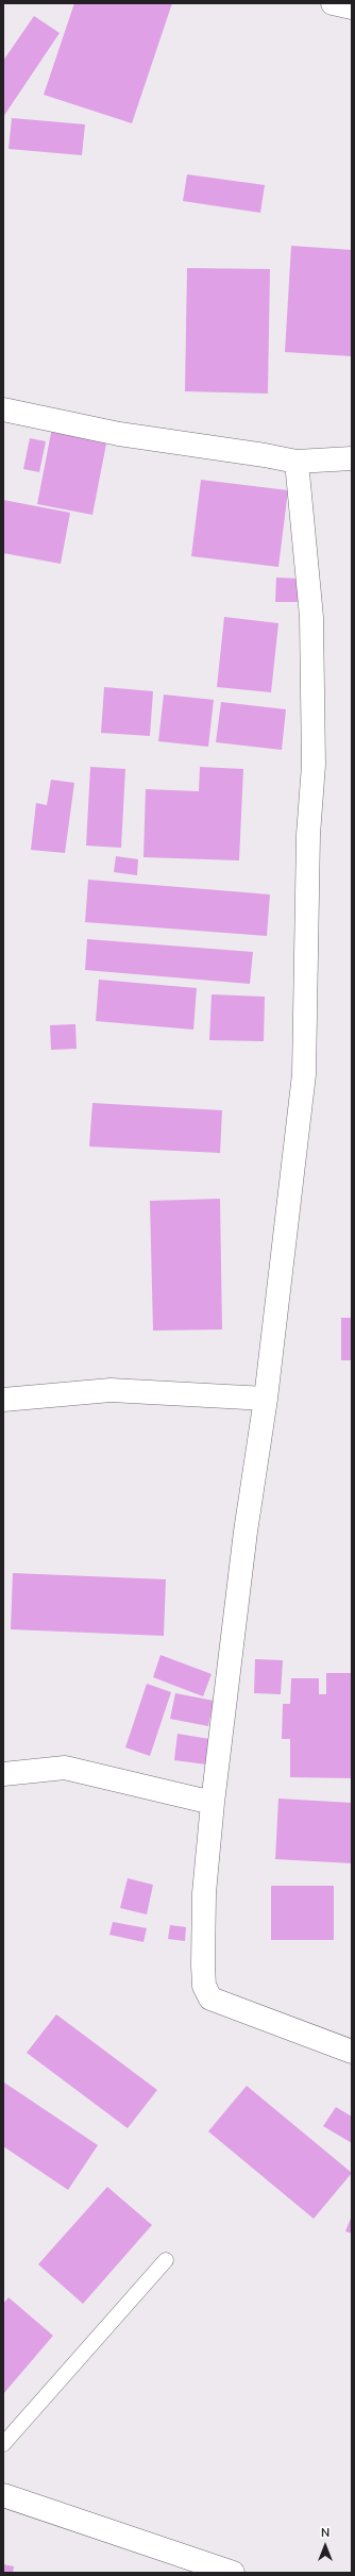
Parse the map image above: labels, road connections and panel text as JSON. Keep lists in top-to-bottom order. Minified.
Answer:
{"north":"top"}
